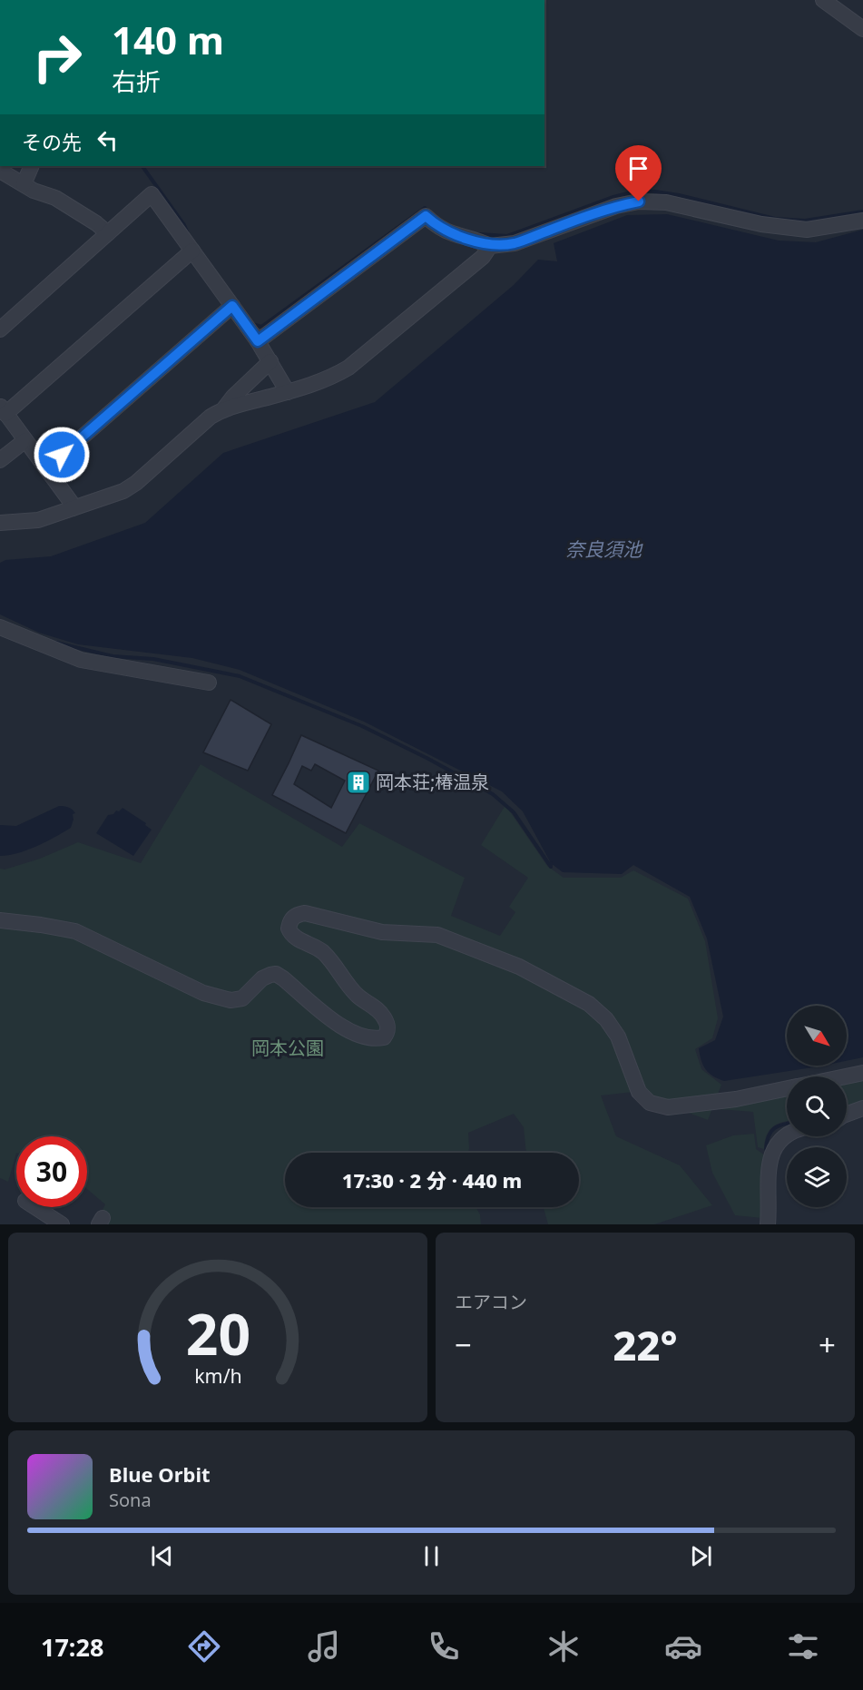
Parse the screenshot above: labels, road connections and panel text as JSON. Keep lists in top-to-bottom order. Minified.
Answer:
{"water":["奈良須池"],"parks":["岡本公園"],"places":{"building":["岡本荘;椿温泉"]},"north":"bottom right","page":{"turn":["140 m","右折"],"then":"その先","limit":"30","trip":"17:30 · 2 分 · 440 m","tile":"エアコン","heat":["−","22°","+"],"song":["Blue Orbit","Sona"],"tabs":"17:28","gauge":["20","km/h"]}}
